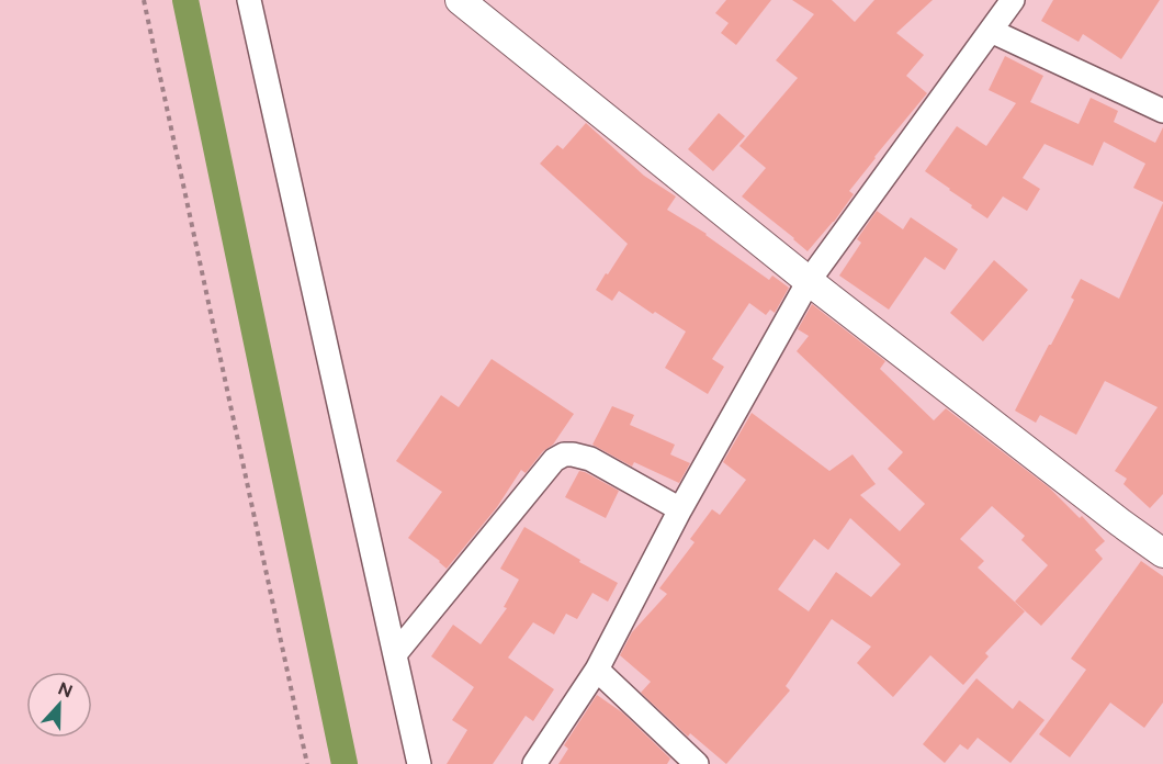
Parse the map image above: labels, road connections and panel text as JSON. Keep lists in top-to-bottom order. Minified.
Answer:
{"north":"top"}
